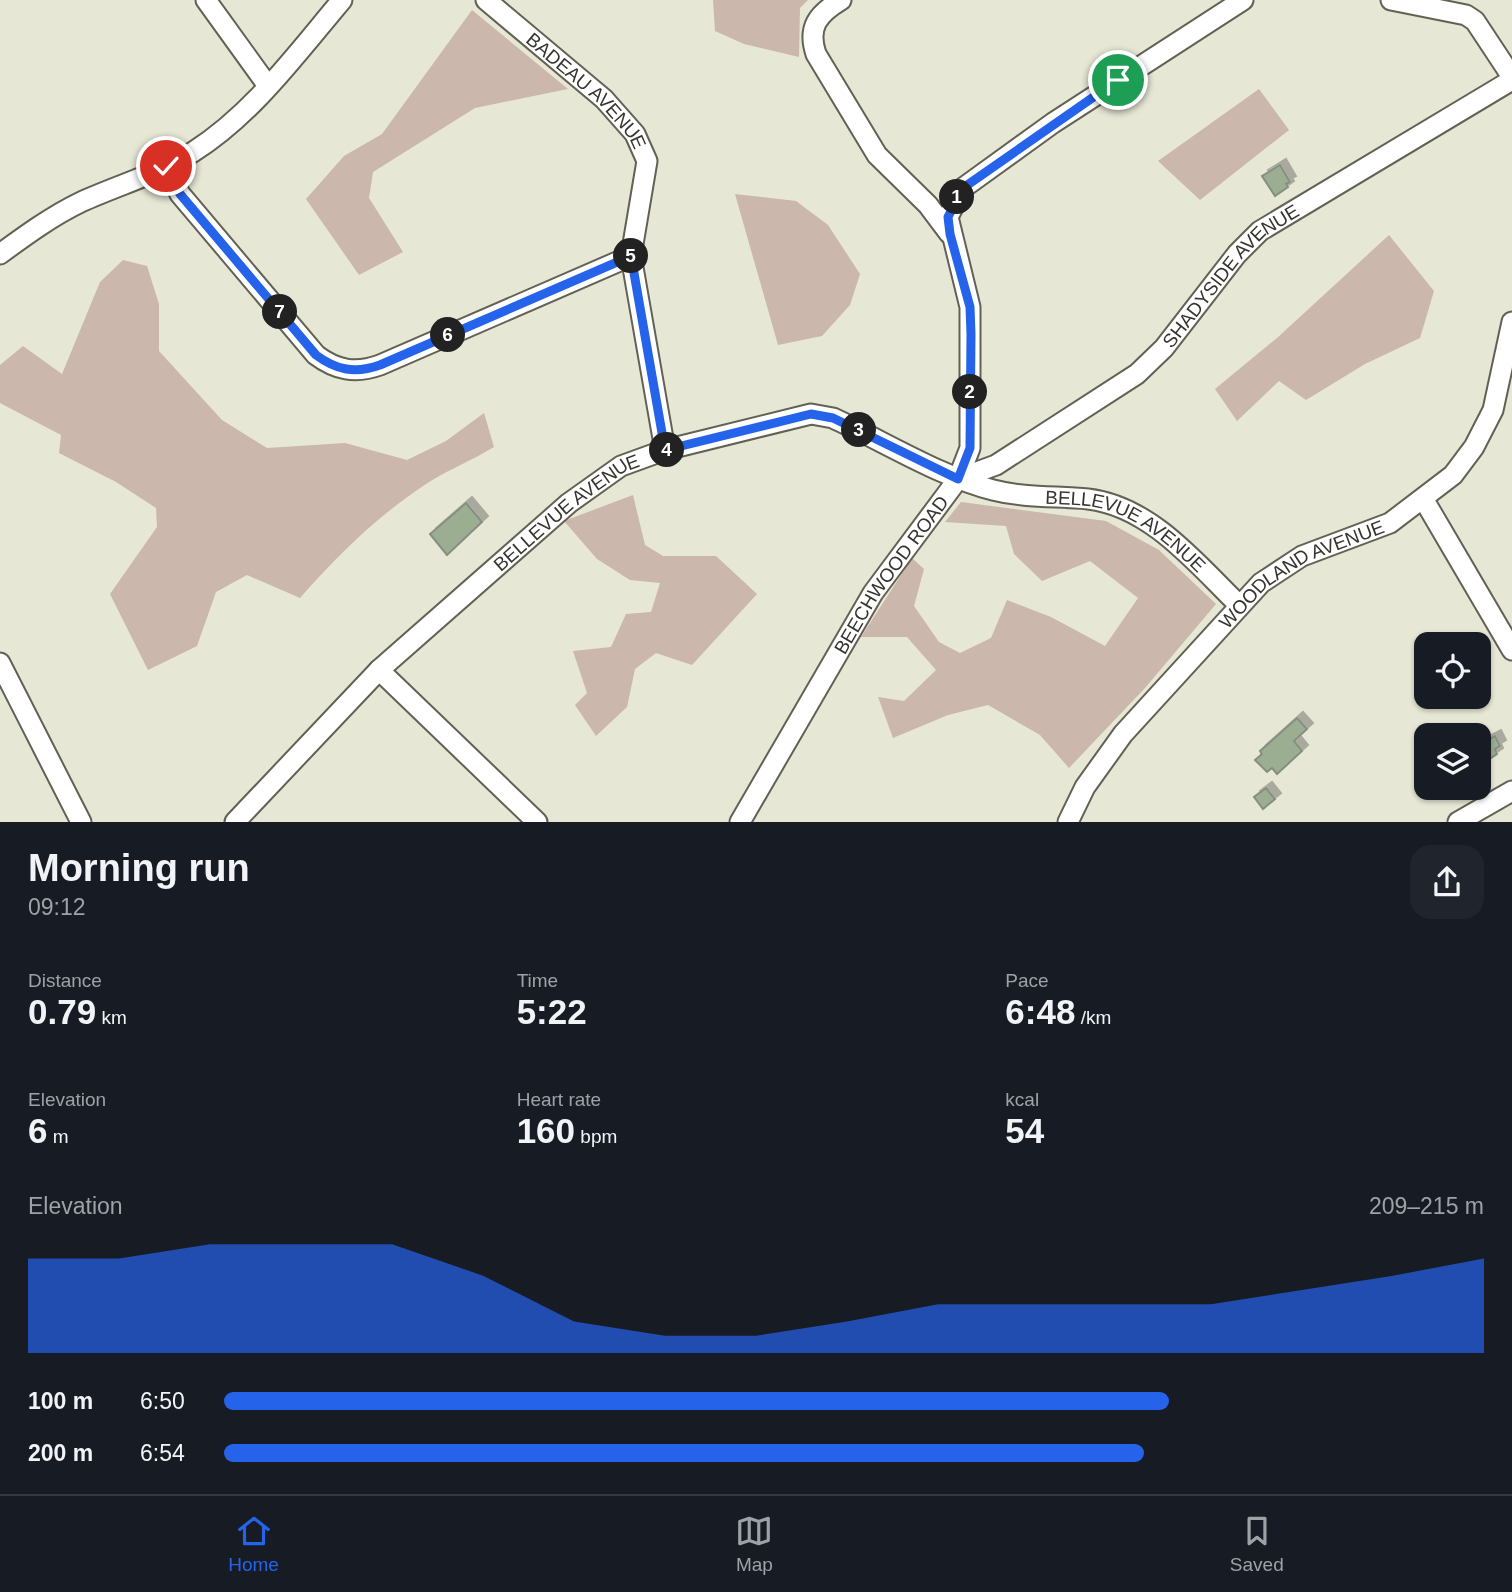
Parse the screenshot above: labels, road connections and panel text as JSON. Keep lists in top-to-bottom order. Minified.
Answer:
{"streets":{"street":["BADEAU AVENUE","SHADYSIDE AVENUE","BELLEVUE AVENUE","BEECHWOOD ROAD","WOODLAND AVENUE"]},"crossings":[["BADEAU AVENUE","BELLEVUE AVENUE"],["SHADYSIDE AVENUE","BELLEVUE AVENUE"],["SHADYSIDE AVENUE","BEECHWOOD ROAD"],["BELLEVUE AVENUE","BEECHWOOD ROAD"],["BELLEVUE AVENUE","WOODLAND AVENUE"]],"page":{"pins":["1","5","7","6","2","3","4"],"heading":["Morning run","09:12"],"stats":[["Distance","0.79 km"],["Time","5:22"],["Pace","6:48 /km"],["Elevation","6 m"],["Heart rate","160 bpm"],["kcal","54"]],"chart":["Elevation","209–215 m"],"list":[{"name":"100 m","note":"6:50"},{"name":"200 m","note":"6:54"}],"tabs":["Home","Map","Saved"]}}
